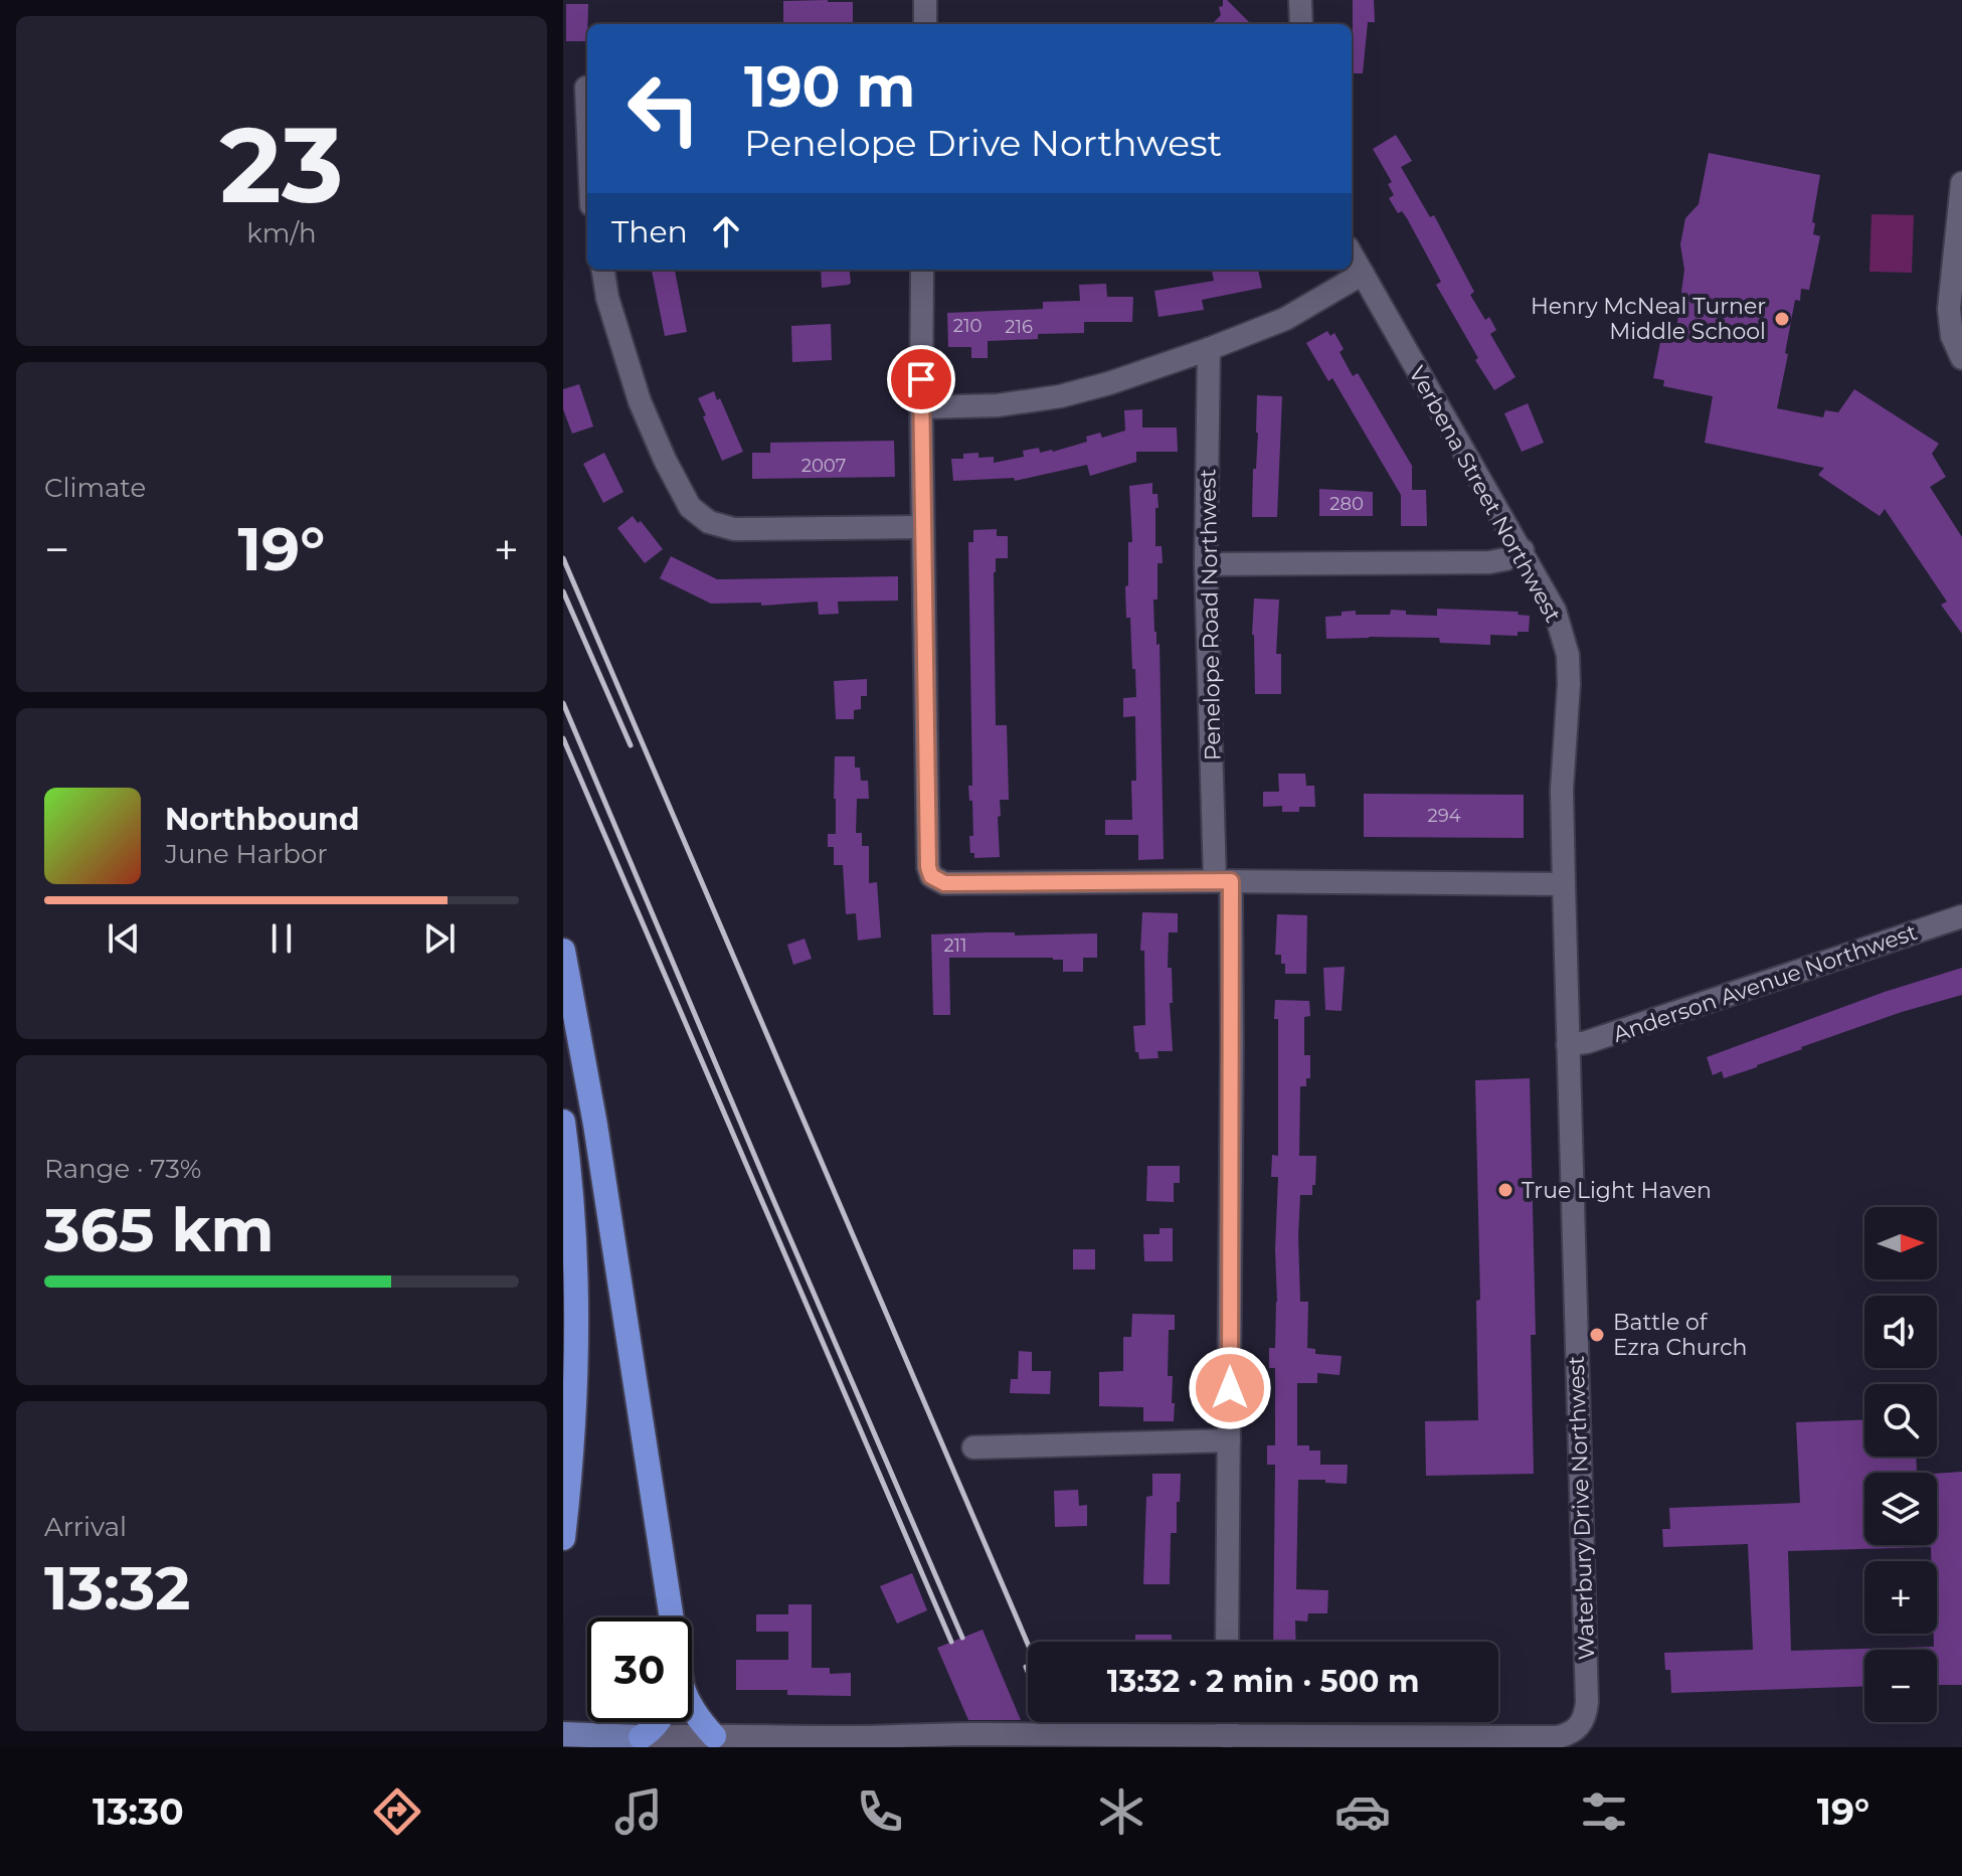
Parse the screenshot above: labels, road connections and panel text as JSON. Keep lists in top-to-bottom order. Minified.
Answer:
{"streets":{"street":["Verbena Street Northwest","Penelope Road Northwest","Anderson Avenue Northwest","Waterbury Drive Northwest"]},"crossings":[["Verbena Street Northwest","Anderson Avenue Northwest"],["Verbena Street Northwest","Waterbury Drive Northwest"],["Anderson Avenue Northwest","Waterbury Drive Northwest"]],"places":["Henry McNeal Turner Middle School","True Light Haven","Battle of Ezra Church"],"house_numbers":["210","216","2007","280","294","211"],"north":"right","page":{"tile":[["23","km/h"],"Climate",["Range · 73%","365 km"],["Arrival","13:32"]],"turn":["190 m","Penelope Drive Northwest"],"then":"Then","heat":["−","19°","+"],"song":["Northbound","June Harbor"],"map_buttons":["+","−"],"limit":"30","trip":"13:32 · 2 min · 500 m","tabs":["13:30","19°"]}}
